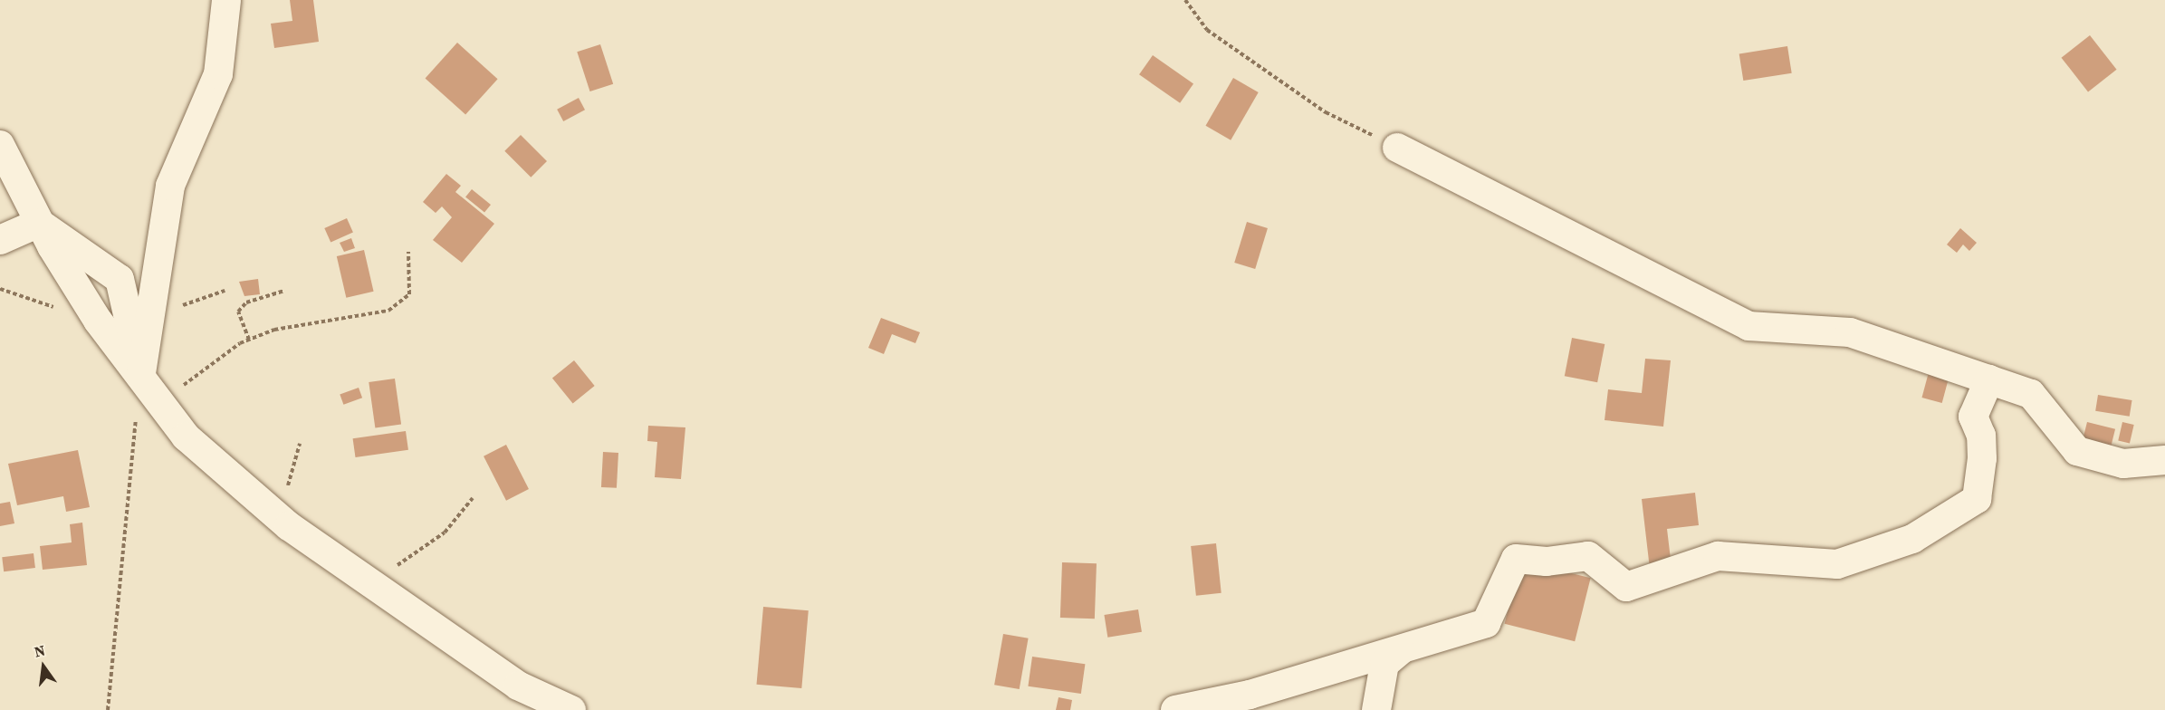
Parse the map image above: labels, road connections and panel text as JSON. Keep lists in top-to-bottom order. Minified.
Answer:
{"north":"top"}
